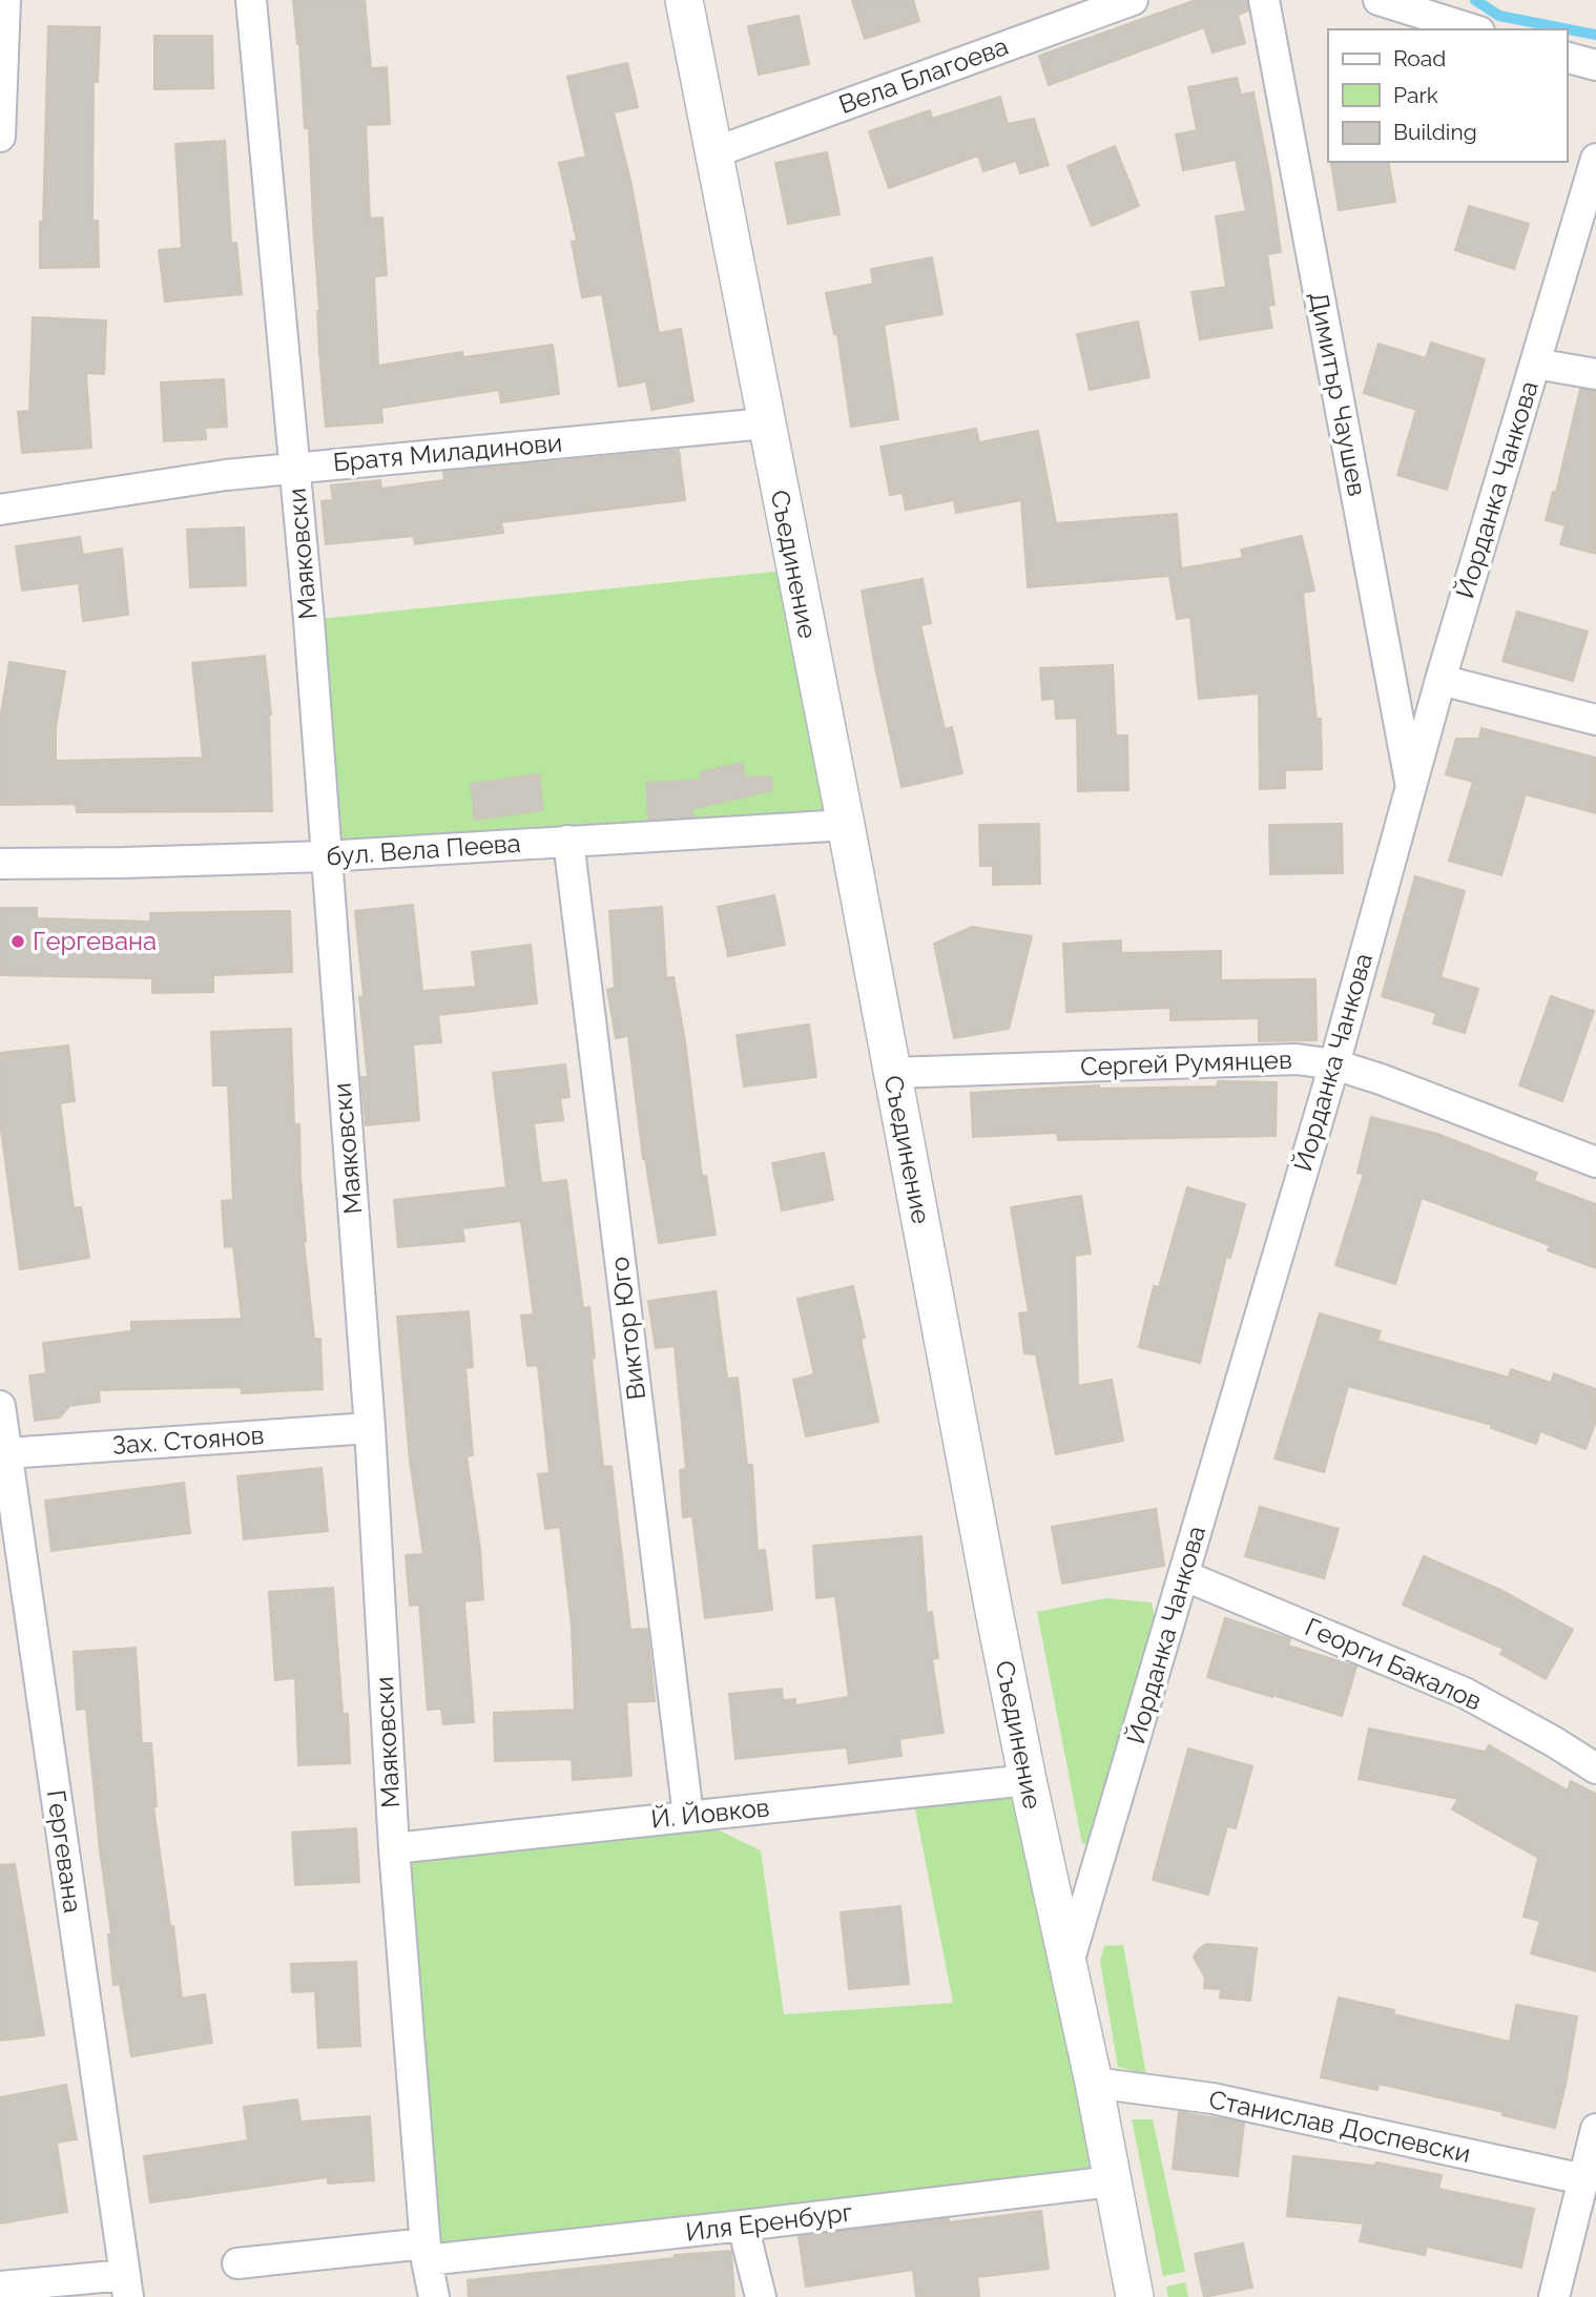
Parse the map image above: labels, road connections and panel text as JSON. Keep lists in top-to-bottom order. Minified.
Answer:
{"streets":{"street":["Вела Благоева","Димитър Чаушев","Братя Миладинови","Йорданка Чанкова","Маяковски","Съединение","бул. Вела Пеева","Сергей Румянцев","Виктор Юго","Зах. Стоянов","Георги Бакалов","Й. Йовков","Гергевана","Станислав Доспевски","Иля Еренбург"]},"crossings":[["Вела Благоева","Съединение"],["Димитър Чаушев","Йорданка Чанкова"],["Братя Миладинови","Маяковски"],["Братя Миладинови","Съединение"],["Йорданка Чанкова","Съединение"],["Йорданка Чанкова","Сергей Румянцев"],["Йорданка Чанкова","Георги Бакалов"],["Маяковски","бул. Вела Пеева"],["Маяковски","Зах. Стоянов"],["Маяковски","Й. Йовков"],["Маяковски","Иля Еренбург"],["Съединение","бул. Вела Пеева"],["Съединение","Сергей Румянцев"],["Съединение","Й. Йовков"],["Съединение","Станислав Доспевски"],["Съединение","Иля Еренбург"],["бул. Вела Пеева","Виктор Юго"],["Виктор Юго","Й. Йовков"],["Зах. Стоянов","Гергевана"]],"places":["Гергевана"],"legend":["Road","Park","Building"]}
